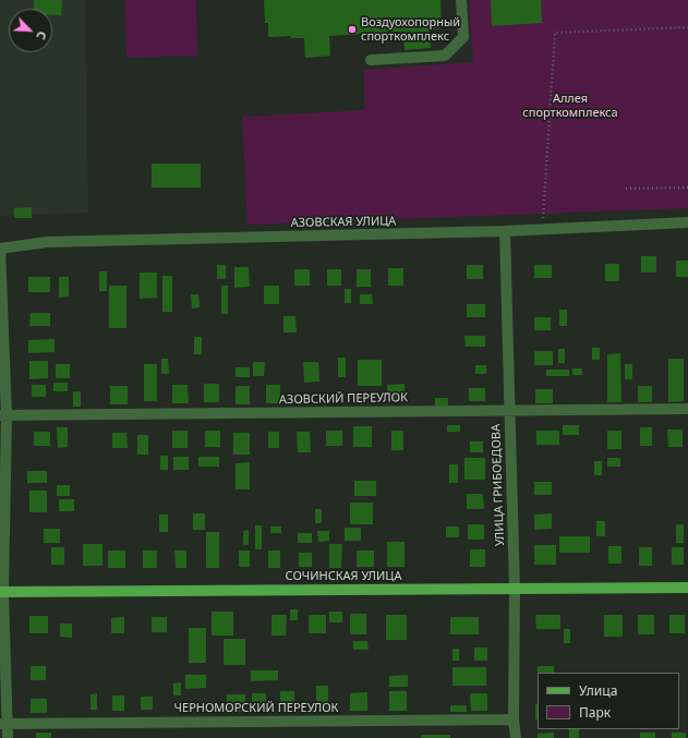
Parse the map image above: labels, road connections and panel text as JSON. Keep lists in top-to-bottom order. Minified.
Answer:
{"streets":{"main road":["СОЧИНСКАЯ УЛИЦА"],"lane":["АЗОВСКАЯ УЛИЦА","АЗОВСКИЙ ПЕРЕУЛОК","УЛИЦА ГРИБОЕДОВА","ЧЕРНОМОРСКИЙ ПЕРЕУЛОК"]},"crossings":[["АЗОВСКАЯ УЛИЦА","УЛИЦА ГРИБОЕДОВА"],["АЗОВСКИЙ ПЕРЕУЛОК","УЛИЦА ГРИБОЕДОВА"],["УЛИЦА ГРИБОЕДОВА","СОЧИНСКАЯ УЛИЦА"],["УЛИЦА ГРИБОЕДОВА","ЧЕРНОМОРСКИЙ ПЕРЕУЛОК"]],"parks":["Аллея спорткомплекса"],"places":["Воздуохопорный спорткомплекс"],"legend":["Улица","Парк"],"north":"bottom right"}
